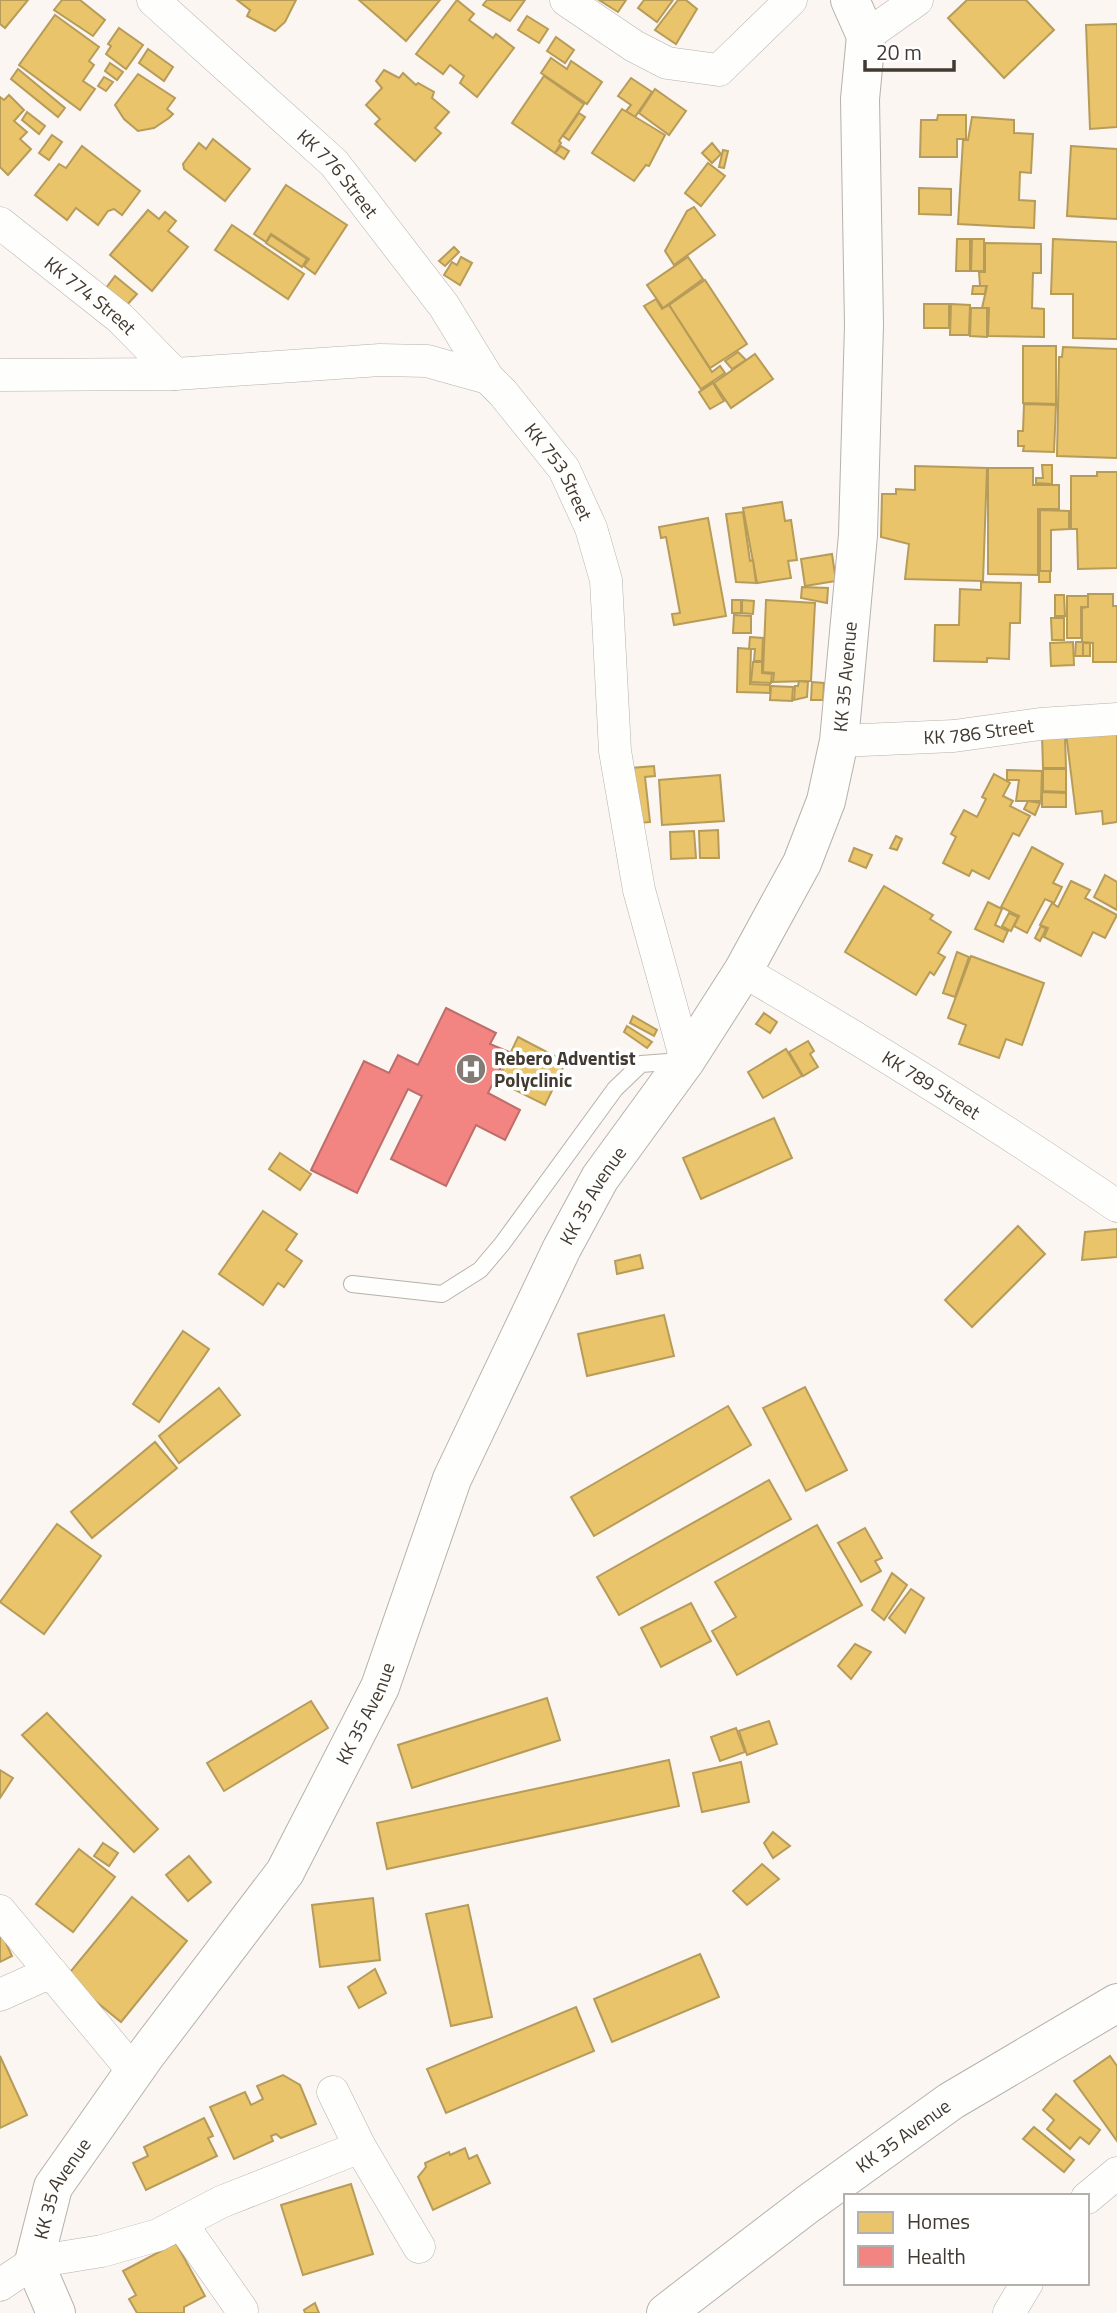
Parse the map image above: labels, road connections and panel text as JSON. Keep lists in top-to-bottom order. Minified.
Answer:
{"streets":{"main road":["KK 35 Avenue"],"street":["KK 776 Street","KK 774 Street","KK 753 Street","KK 786 Street","KK 789 Street"]},"crossings":[["KK 776 Street","KK 753 Street"],["KK 753 Street","KK 35 Avenue"],["KK 35 Avenue","KK 786 Street"],["KK 35 Avenue","KK 789 Street"]],"places":{"hospital":["Rebero Adventist Polyclinic"]},"legend":["Homes","Health"],"scale_bar":"20 m"}
